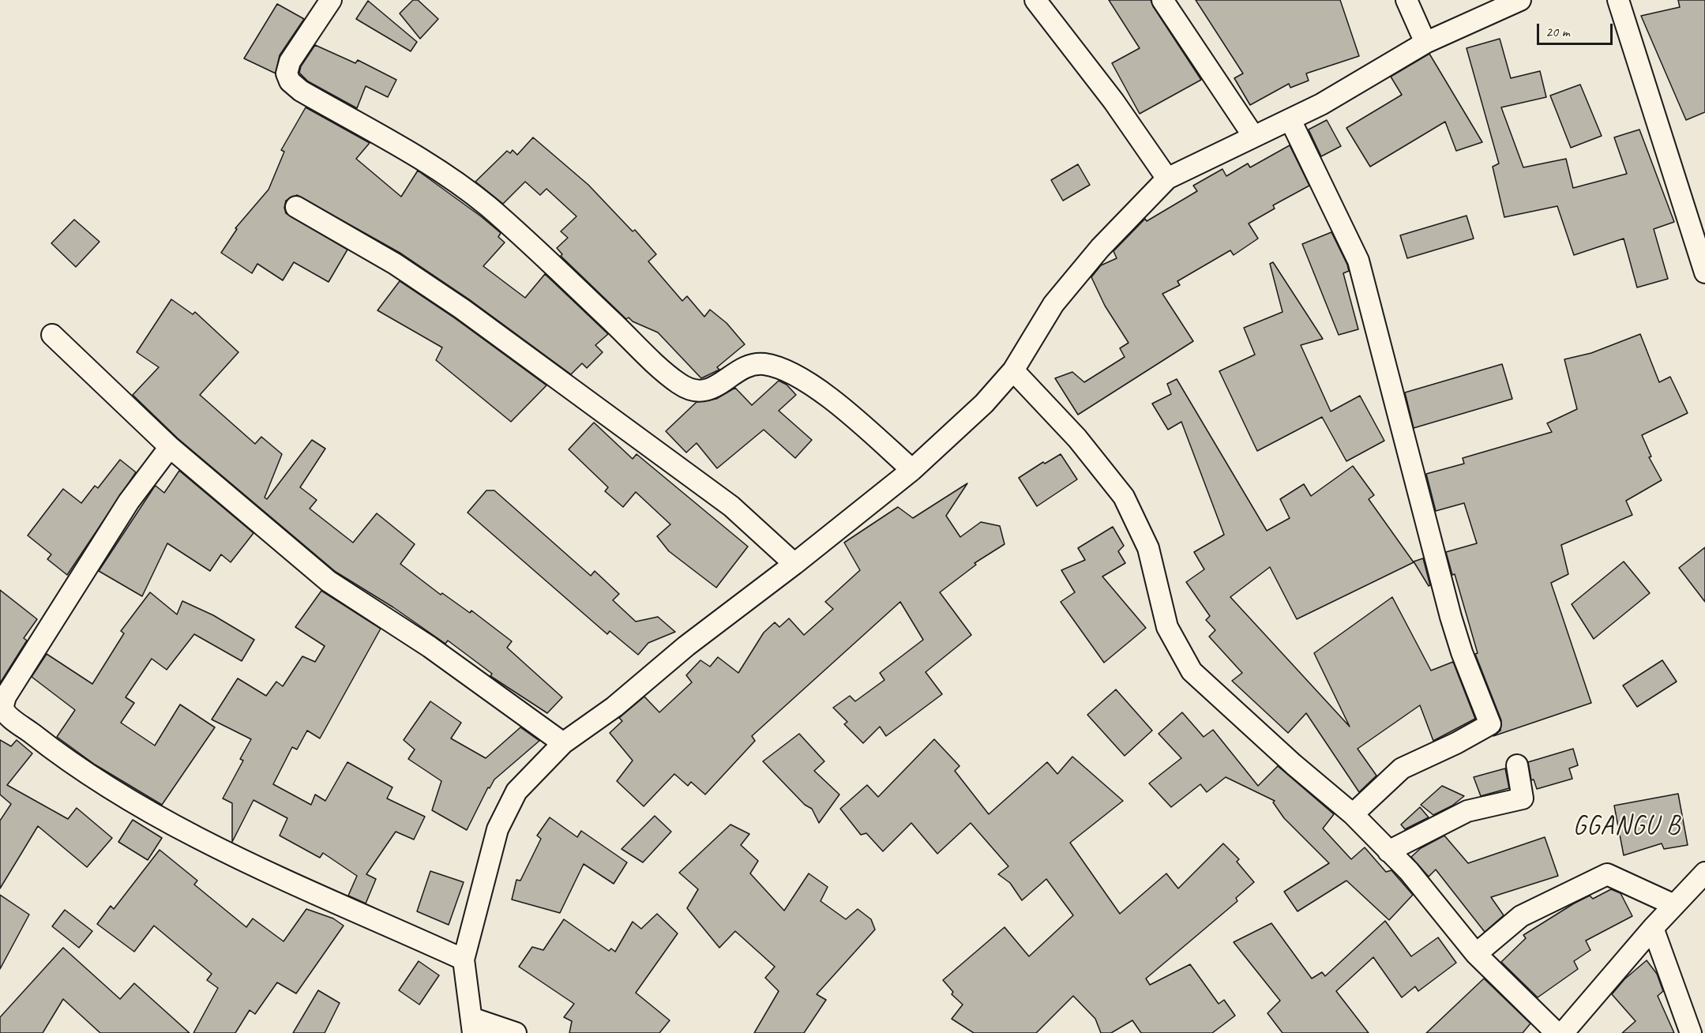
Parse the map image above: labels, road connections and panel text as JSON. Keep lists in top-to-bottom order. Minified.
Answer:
{"districts":["GGANGU B"],"scale_bar":"20 m"}
